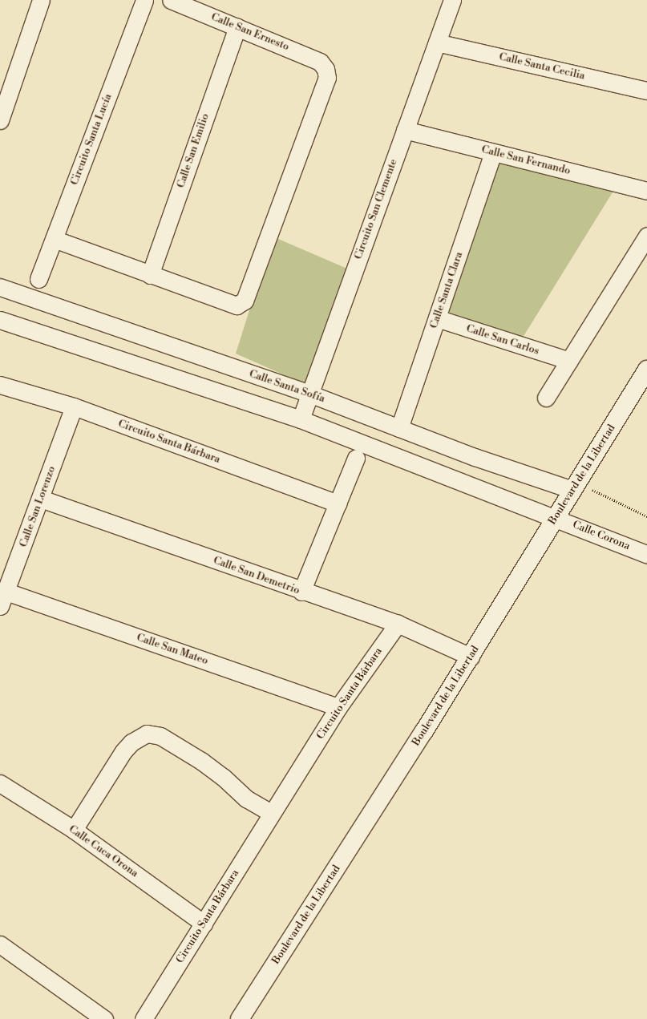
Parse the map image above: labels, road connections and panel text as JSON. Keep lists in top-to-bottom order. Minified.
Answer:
{"streets":{"street":["Calle San Ernesto","Calle Santa Cecilia","Circuito Santa Lucía","Calle San Emilio","Calle San Fernando","Circuito San Clemente","Calle Santa Clara","Calle San Carlos","Calle Santa Sofía","Circuito Santa Bárbara","Boulevard de la Libertad","Calle San Lorenzo","Calle Corona","Calle San Demetrio","Calle San Mateo","Calle Cuca Orona"]},"crossings":[["Calle San Ernesto","Calle San Emilio"],["Calle Santa Cecilia","Circuito San Clemente"],["Calle San Fernando","Circuito San Clemente"],["Calle San Fernando","Calle Santa Clara"],["Circuito San Clemente","Calle Santa Sofía"],["Calle Santa Clara","Calle San Carlos"],["Calle Santa Clara","Calle Santa Sofía"],["Calle Santa Sofía","Boulevard de la Libertad"],["Circuito Santa Bárbara","Calle San Lorenzo"],["Circuito Santa Bárbara","Calle San Demetrio"],["Circuito Santa Bárbara","Calle San Mateo"],["Circuito Santa Bárbara","Calle Cuca Orona"],["Boulevard de la Libertad","Calle Corona"],["Boulevard de la Libertad","Calle San Demetrio"],["Calle San Lorenzo","Calle San Demetrio"],["Calle San Lorenzo","Calle San Mateo"]]}
